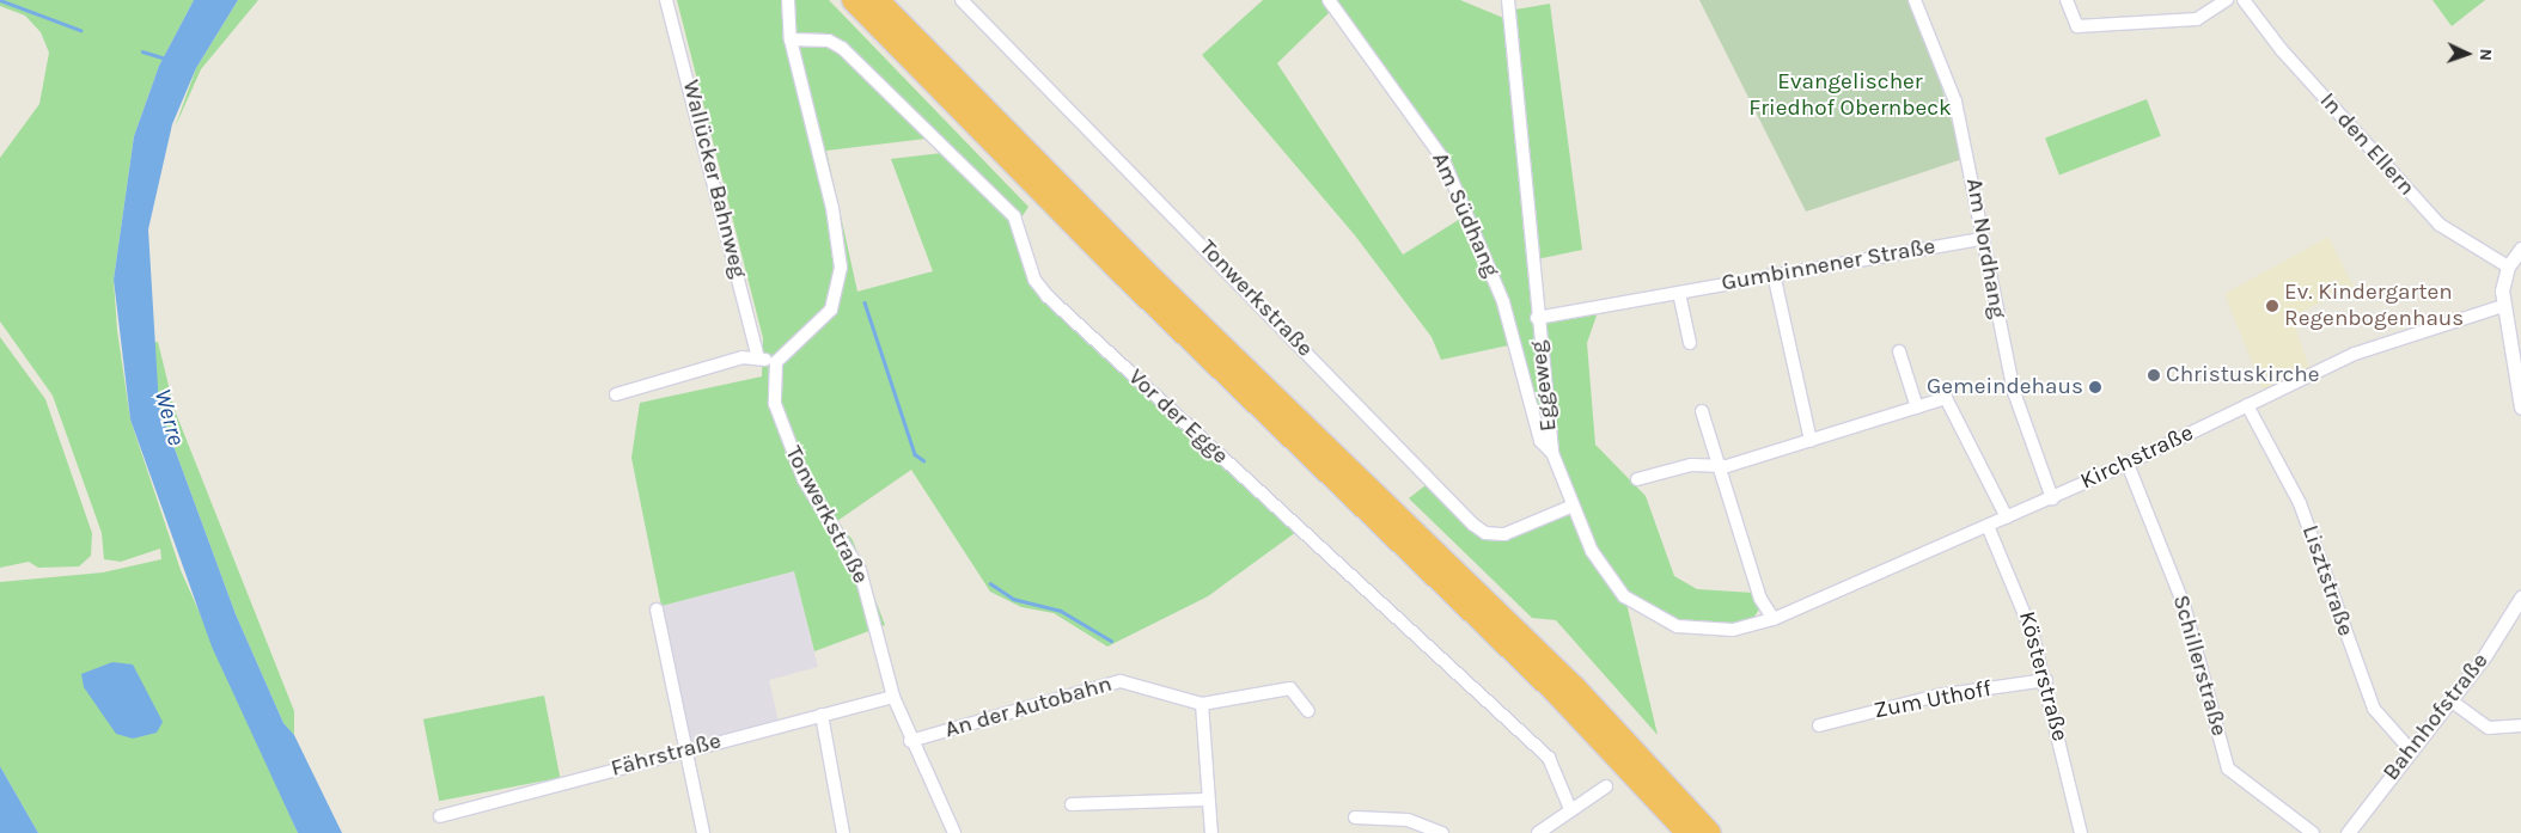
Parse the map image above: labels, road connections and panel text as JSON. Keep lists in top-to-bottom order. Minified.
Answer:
{"streets":{"street":["In den Ellern","Wallücker Bahnweg","Am Südhang","Am Nordhang","Gumbinnener Straße","Tonwerkstraße","Eggeweg","Vor der Egge","Kirchstraße","Lisztstraße","Schillerstraße","Kösterstraße","Zum Uthoff","An der Autobahn","Bahnhofstraße","Fährstraße"]},"crossings":[["Am Südhang","Eggeweg"],["Am Nordhang","Gumbinnener Straße"],["Am Nordhang","Kirchstraße"],["Gumbinnener Straße","Eggeweg"],["Tonwerkstraße","Eggeweg"],["Tonwerkstraße","An der Autobahn"],["Tonwerkstraße","Fährstraße"],["Eggeweg","Kirchstraße"],["Kirchstraße","Lisztstraße"],["Kirchstraße","Schillerstraße"],["Kirchstraße","Kösterstraße"],["Lisztstraße","Bahnhofstraße"],["Kösterstraße","Zum Uthoff"]],"water":["Werre"],"parks":["Evangelischer Friedhof Obernbeck"],"places":["Ev. Kindergarten Regenbogenhaus","Christuskirche","Gemeindehaus"],"north":"right"}
